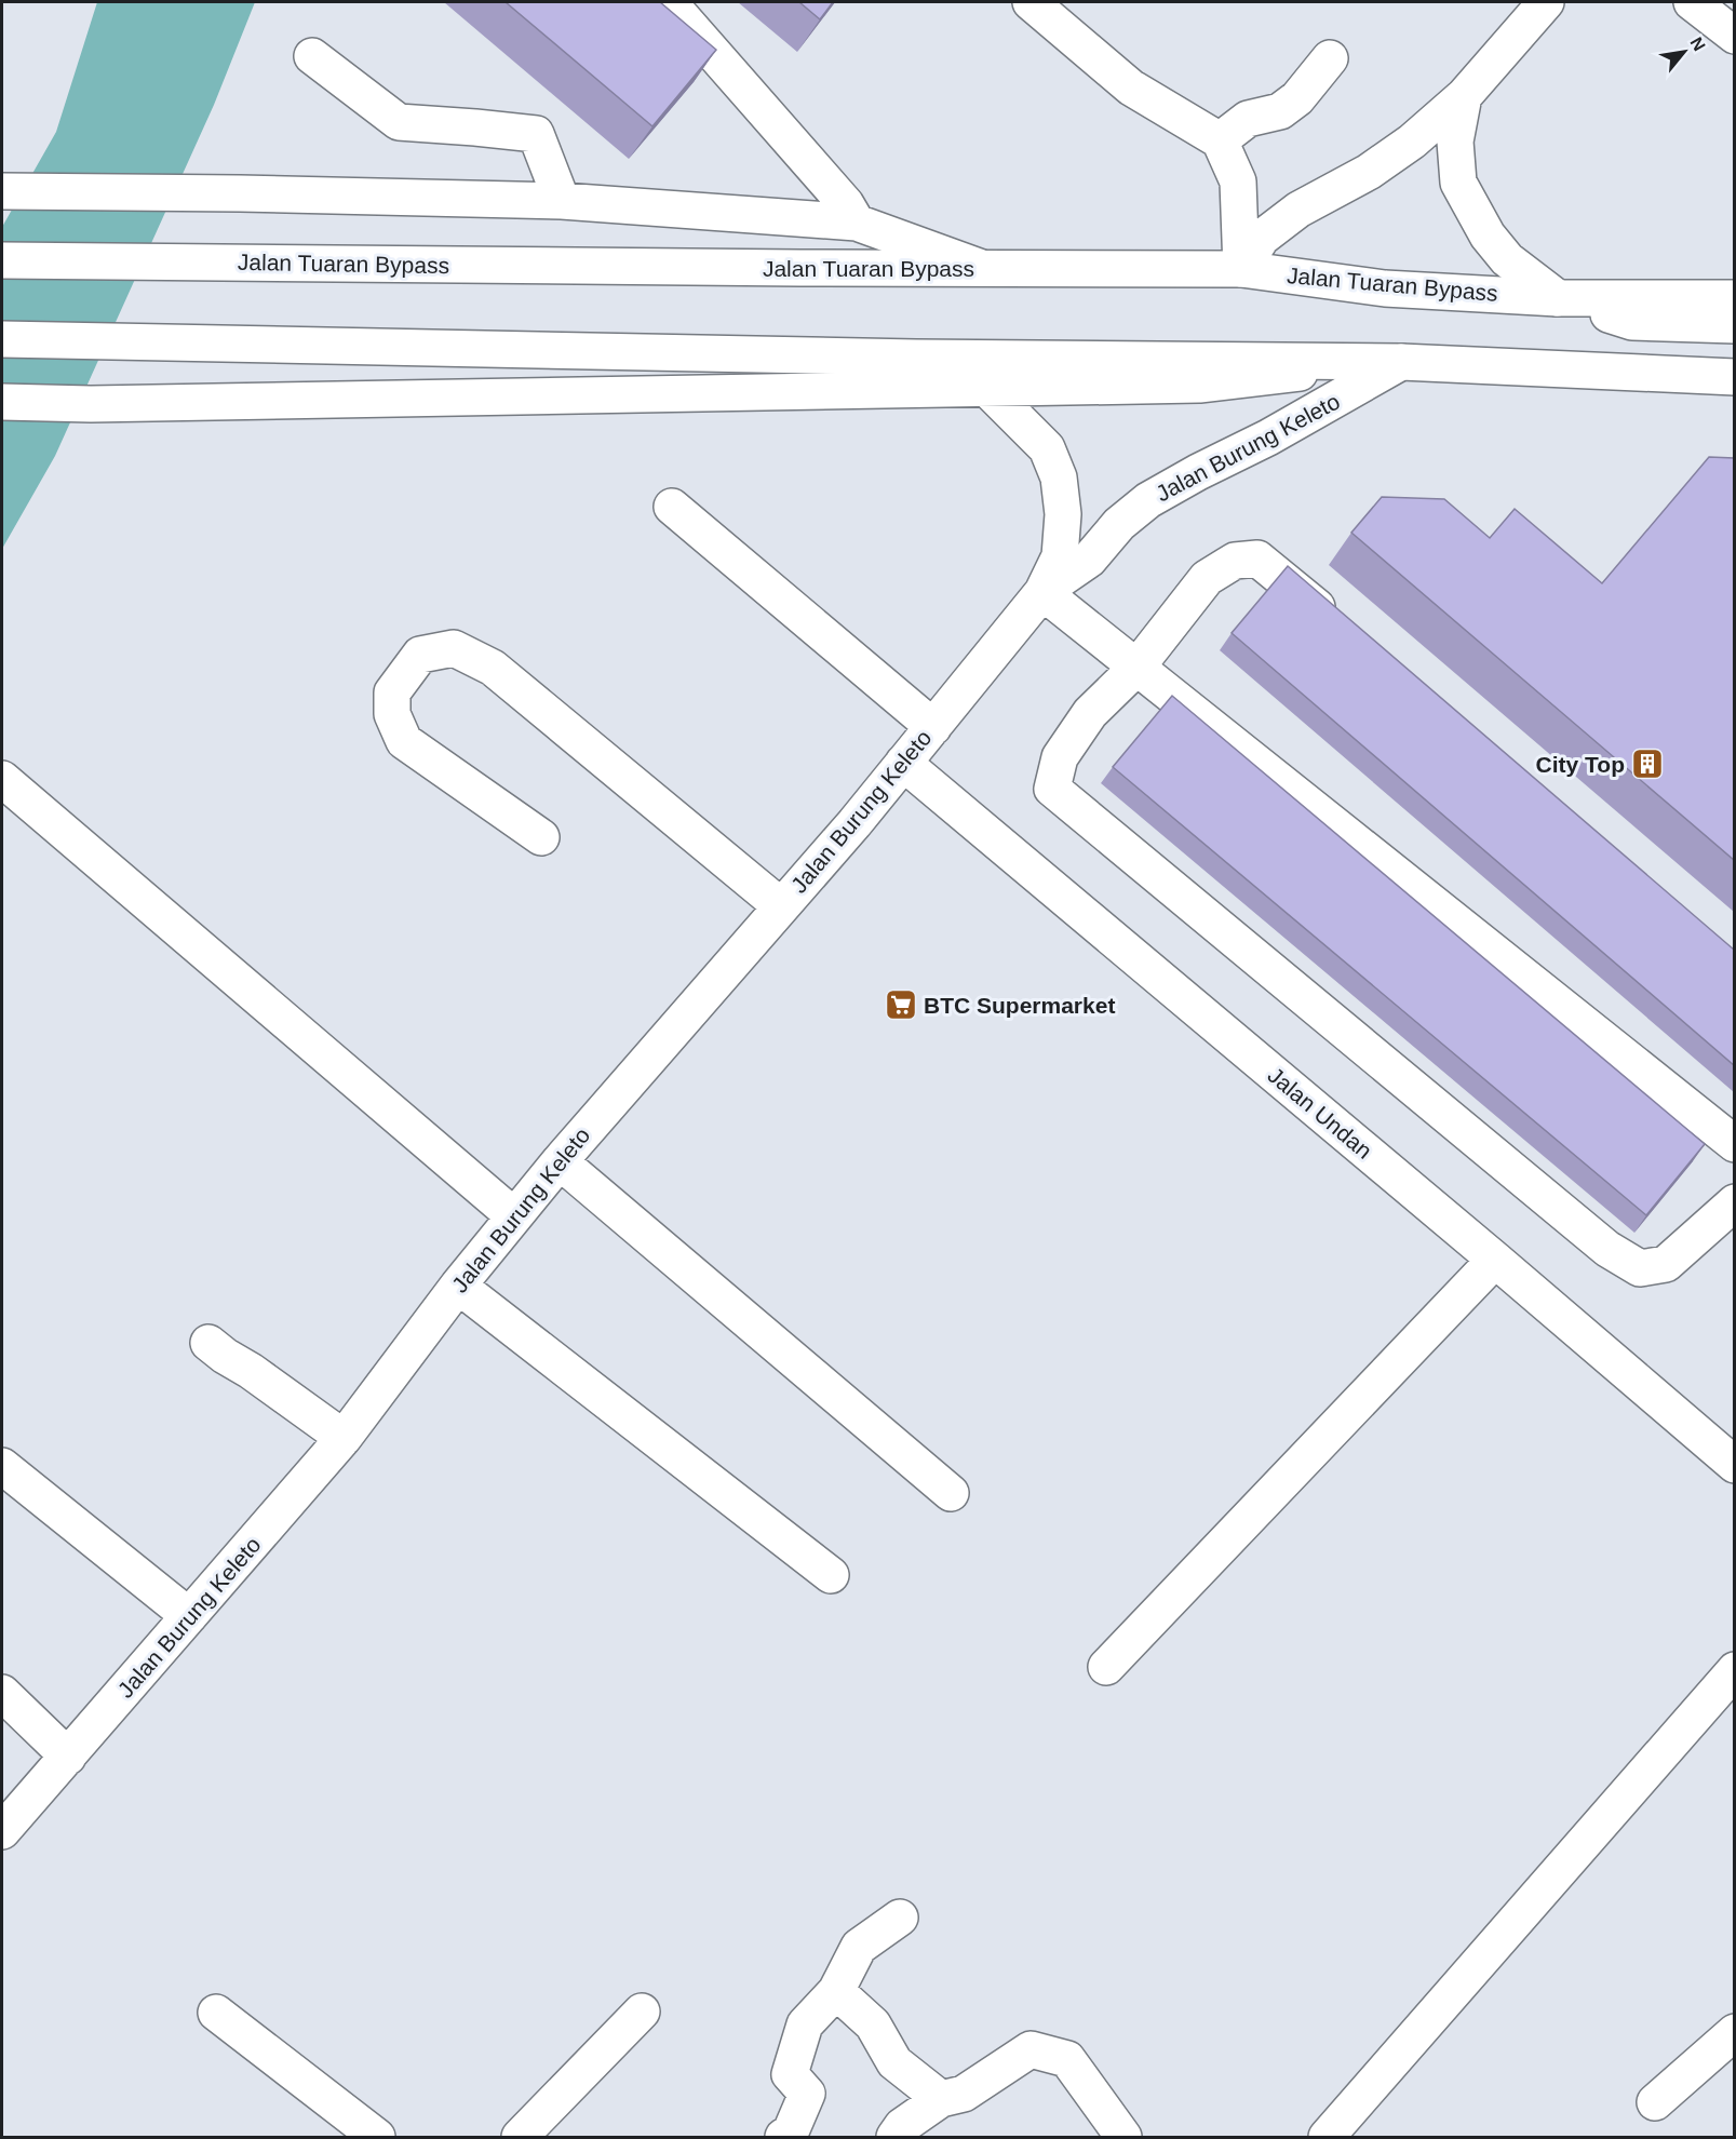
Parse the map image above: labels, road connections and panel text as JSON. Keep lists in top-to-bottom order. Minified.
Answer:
{"streets":{"main road":["Jalan Tuaran Bypass","Jalan Burung Keleto","Jalan Undan"]},"crossings":[["Jalan Burung Keleto","Jalan Undan"]],"places":{"building":["City Top"],"supermarket":["BTC Supermarket"]},"north":"top right"}
